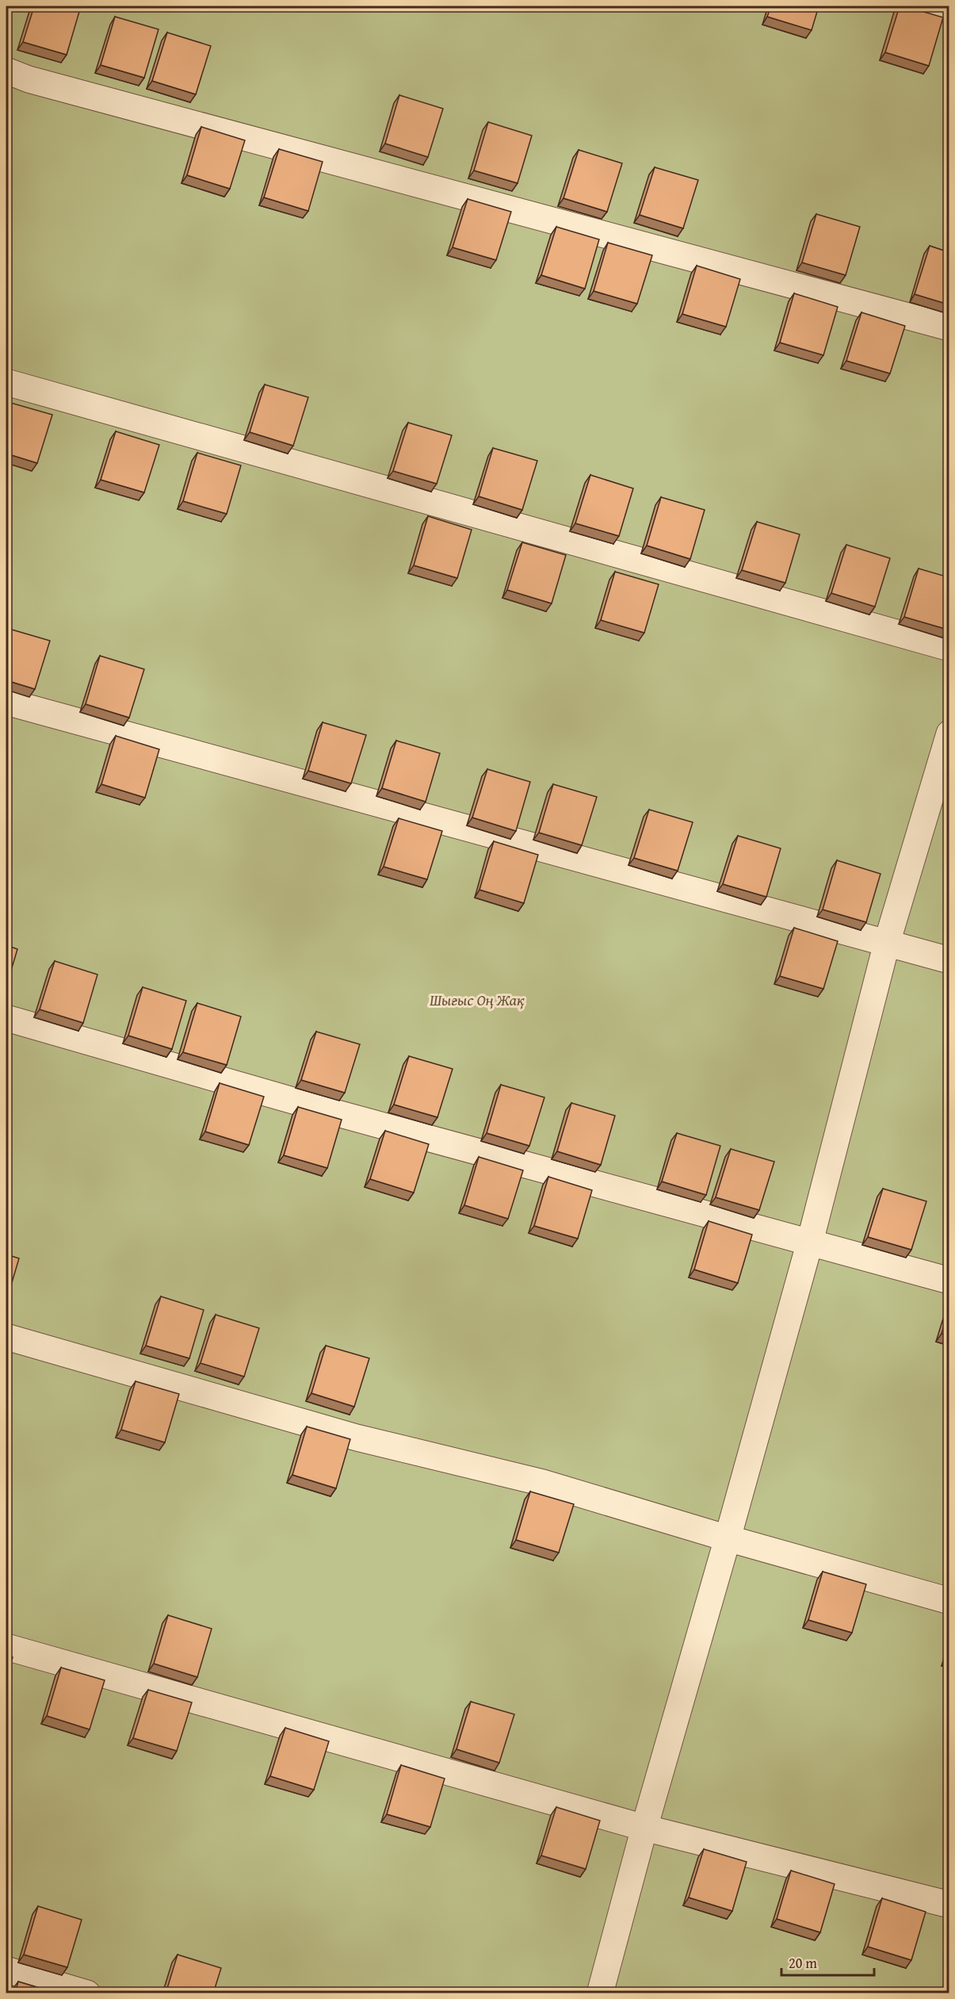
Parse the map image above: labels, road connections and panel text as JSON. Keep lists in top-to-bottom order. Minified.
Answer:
{"parks":["Шығыс Оң Жақ"],"scale_bar":"20 m"}
